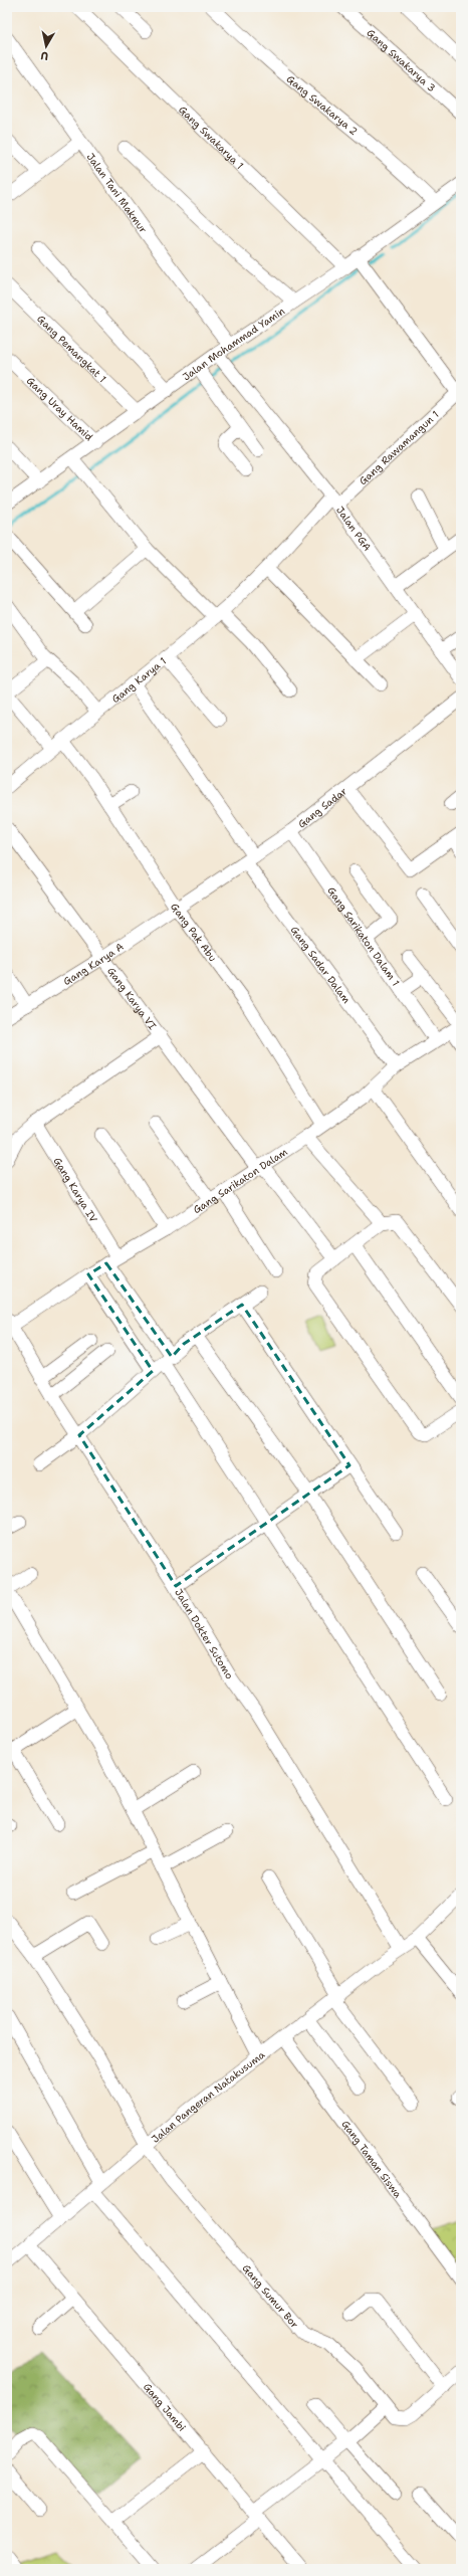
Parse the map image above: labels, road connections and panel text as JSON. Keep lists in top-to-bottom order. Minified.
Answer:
{"streets":{"street":["Gang Swakarya 3","Gang Swakarya 2","Gang Swakarya 1","Jalan Tani Makmur","Jalan Mohammad Yamin","Gang Pemangkat 1","Gang Uray Hamid","Gang Rawamangun 1","Jalan PGA","Gang Karya 1","Gang Sadar","Gang Pak Abu","Gang Sarikaton Dalam 1","Gang Karya A","Gang Sadar Dalam","Gang Karya VI","Gang Sarikaton Dalam","Gang Karya IV","Jalan Dokter Sutomo","Jalan Pangeran Natakusuma","Gang Taman Siswa","Gang Sumur Bor","Gang Jambi"]},"crossings":[["Gang Swakarya 2","Jalan Mohammad Yamin"],["Gang Swakarya 1","Jalan Mohammad Yamin"],["Jalan Tani Makmur","Jalan Mohammad Yamin"],["Jalan Mohammad Yamin","Gang Pemangkat 1"],["Jalan Mohammad Yamin","Gang Uray Hamid"],["Jalan Mohammad Yamin","Jalan PGA"],["Gang Rawamangun 1","Jalan PGA"],["Gang Rawamangun 1","Gang Karya 1"],["Gang Karya 1","Gang Pak Abu"],["Gang Karya 1","Gang Sadar Dalam"],["Gang Sadar","Gang Pak Abu"],["Gang Sadar","Gang Sarikaton Dalam 1"],["Gang Sadar","Gang Karya A"],["Gang Sadar","Gang Sadar Dalam"],["Gang Pak Abu","Gang Karya A"],["Gang Pak Abu","Gang Sarikaton Dalam"],["Gang Sarikaton Dalam 1","Gang Sarikaton Dalam"],["Gang Karya A","Gang Karya VI"],["Gang Sadar Dalam","Gang Sarikaton Dalam"],["Gang Karya VI","Gang Sarikaton Dalam"],["Gang Sarikaton Dalam","Gang Karya IV"],["Gang Sarikaton Dalam","Jalan Dokter Sutomo"],["Jalan Dokter Sutomo","Jalan Pangeran Natakusuma"],["Jalan Pangeran Natakusuma","Gang Taman Siswa"],["Jalan Pangeran Natakusuma","Gang Sumur Bor"],["Jalan Pangeran Natakusuma","Gang Jambi"]],"north":"bottom"}
